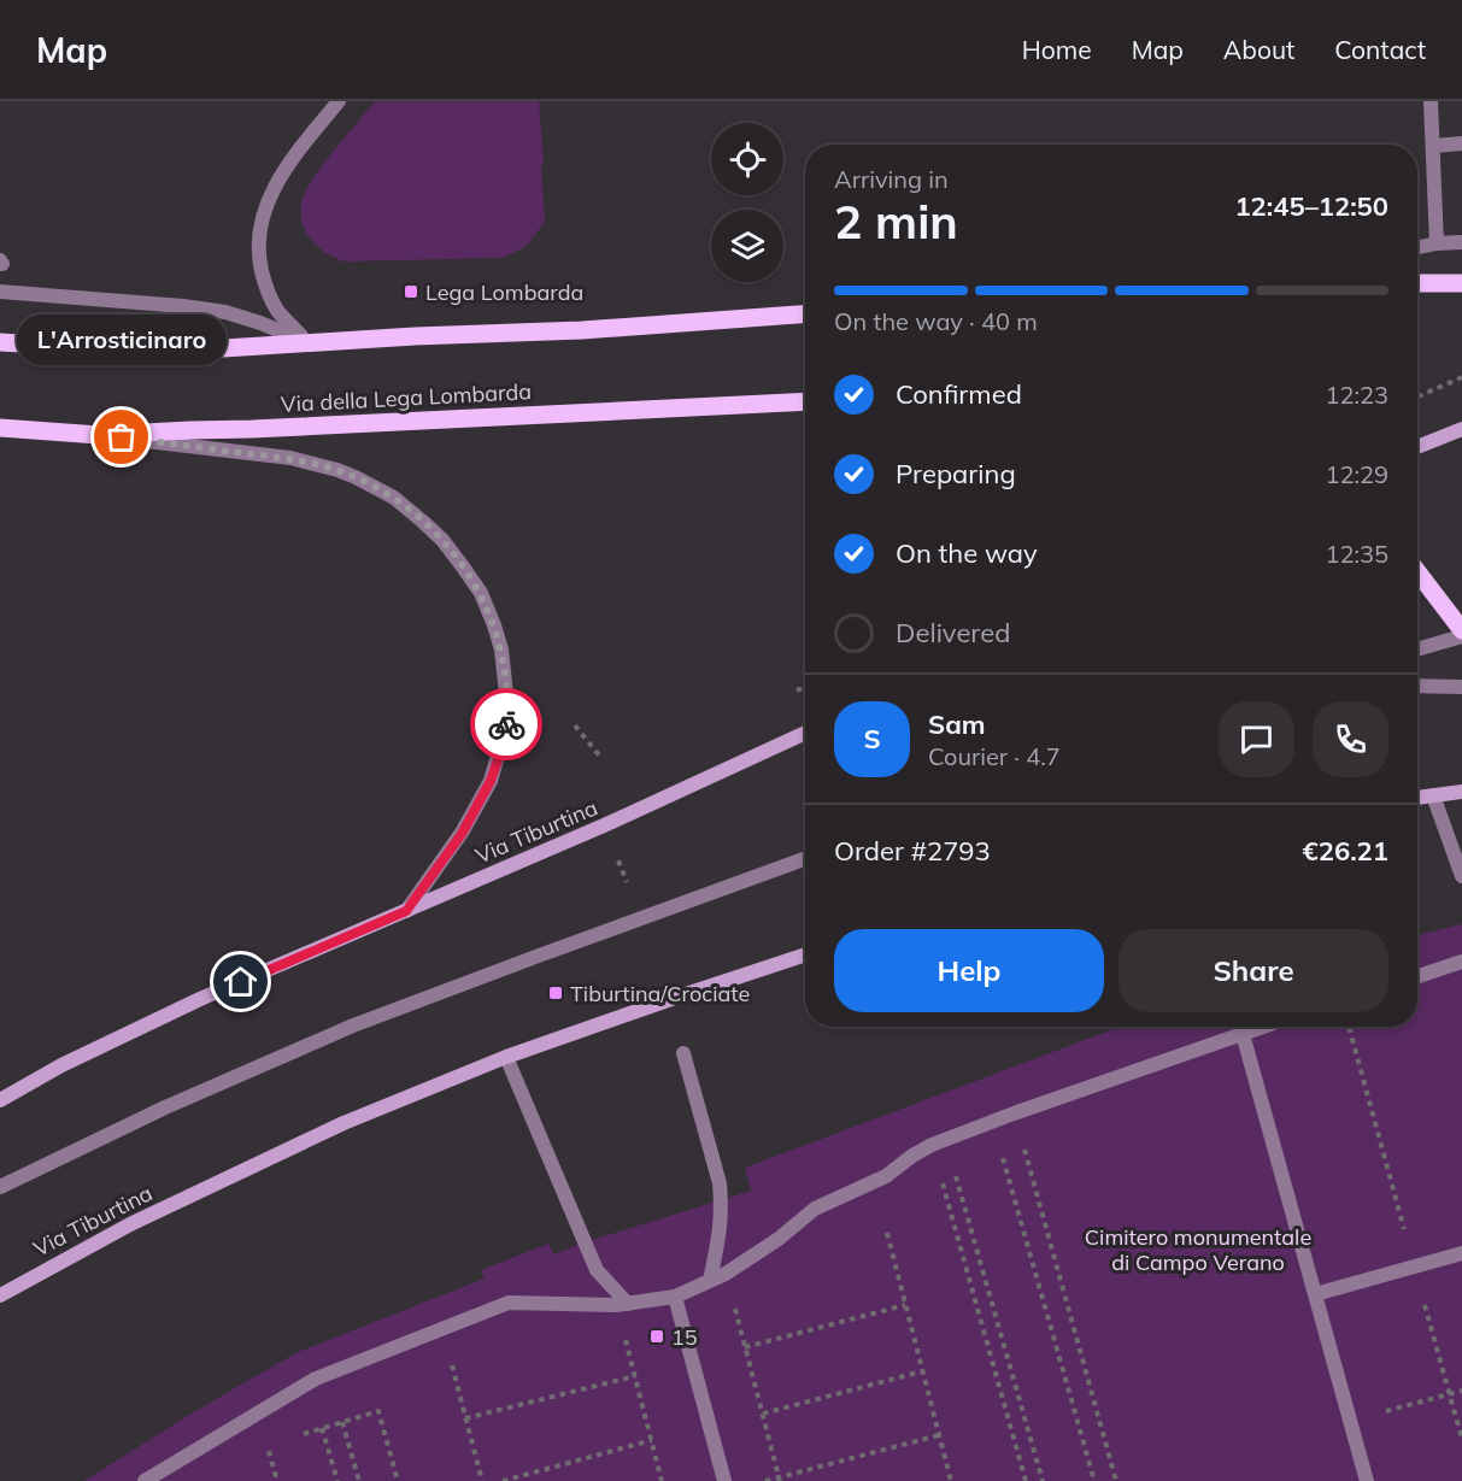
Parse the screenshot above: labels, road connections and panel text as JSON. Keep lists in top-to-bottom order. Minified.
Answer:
{"streets":{"main road":["Via della Lega Lombarda","Via Tiburtina"]},"parks":["Cimitero monumentale di Campo Verano"],"places":{"transit":["Lega Lombarda","Tiburtina/Crociate","15"],"other":["L'Arrosticinaro"]},"page":{"header":"Map","nav":["Home","Map","About","Contact"],"heading":["2 min","Arriving in","12:45–12:50"],"panel":["Sam","Courier · 4.7","Order #2793","€26.21"],"bar":"On the way · 40 m","bubble":"L'Arrosticinaro","list":[["Confirmed","12:23"],["Preparing","12:29"],["On the way","12:35"],"Delivered"],"round":"S","buttons":["Help","Share"]}}
